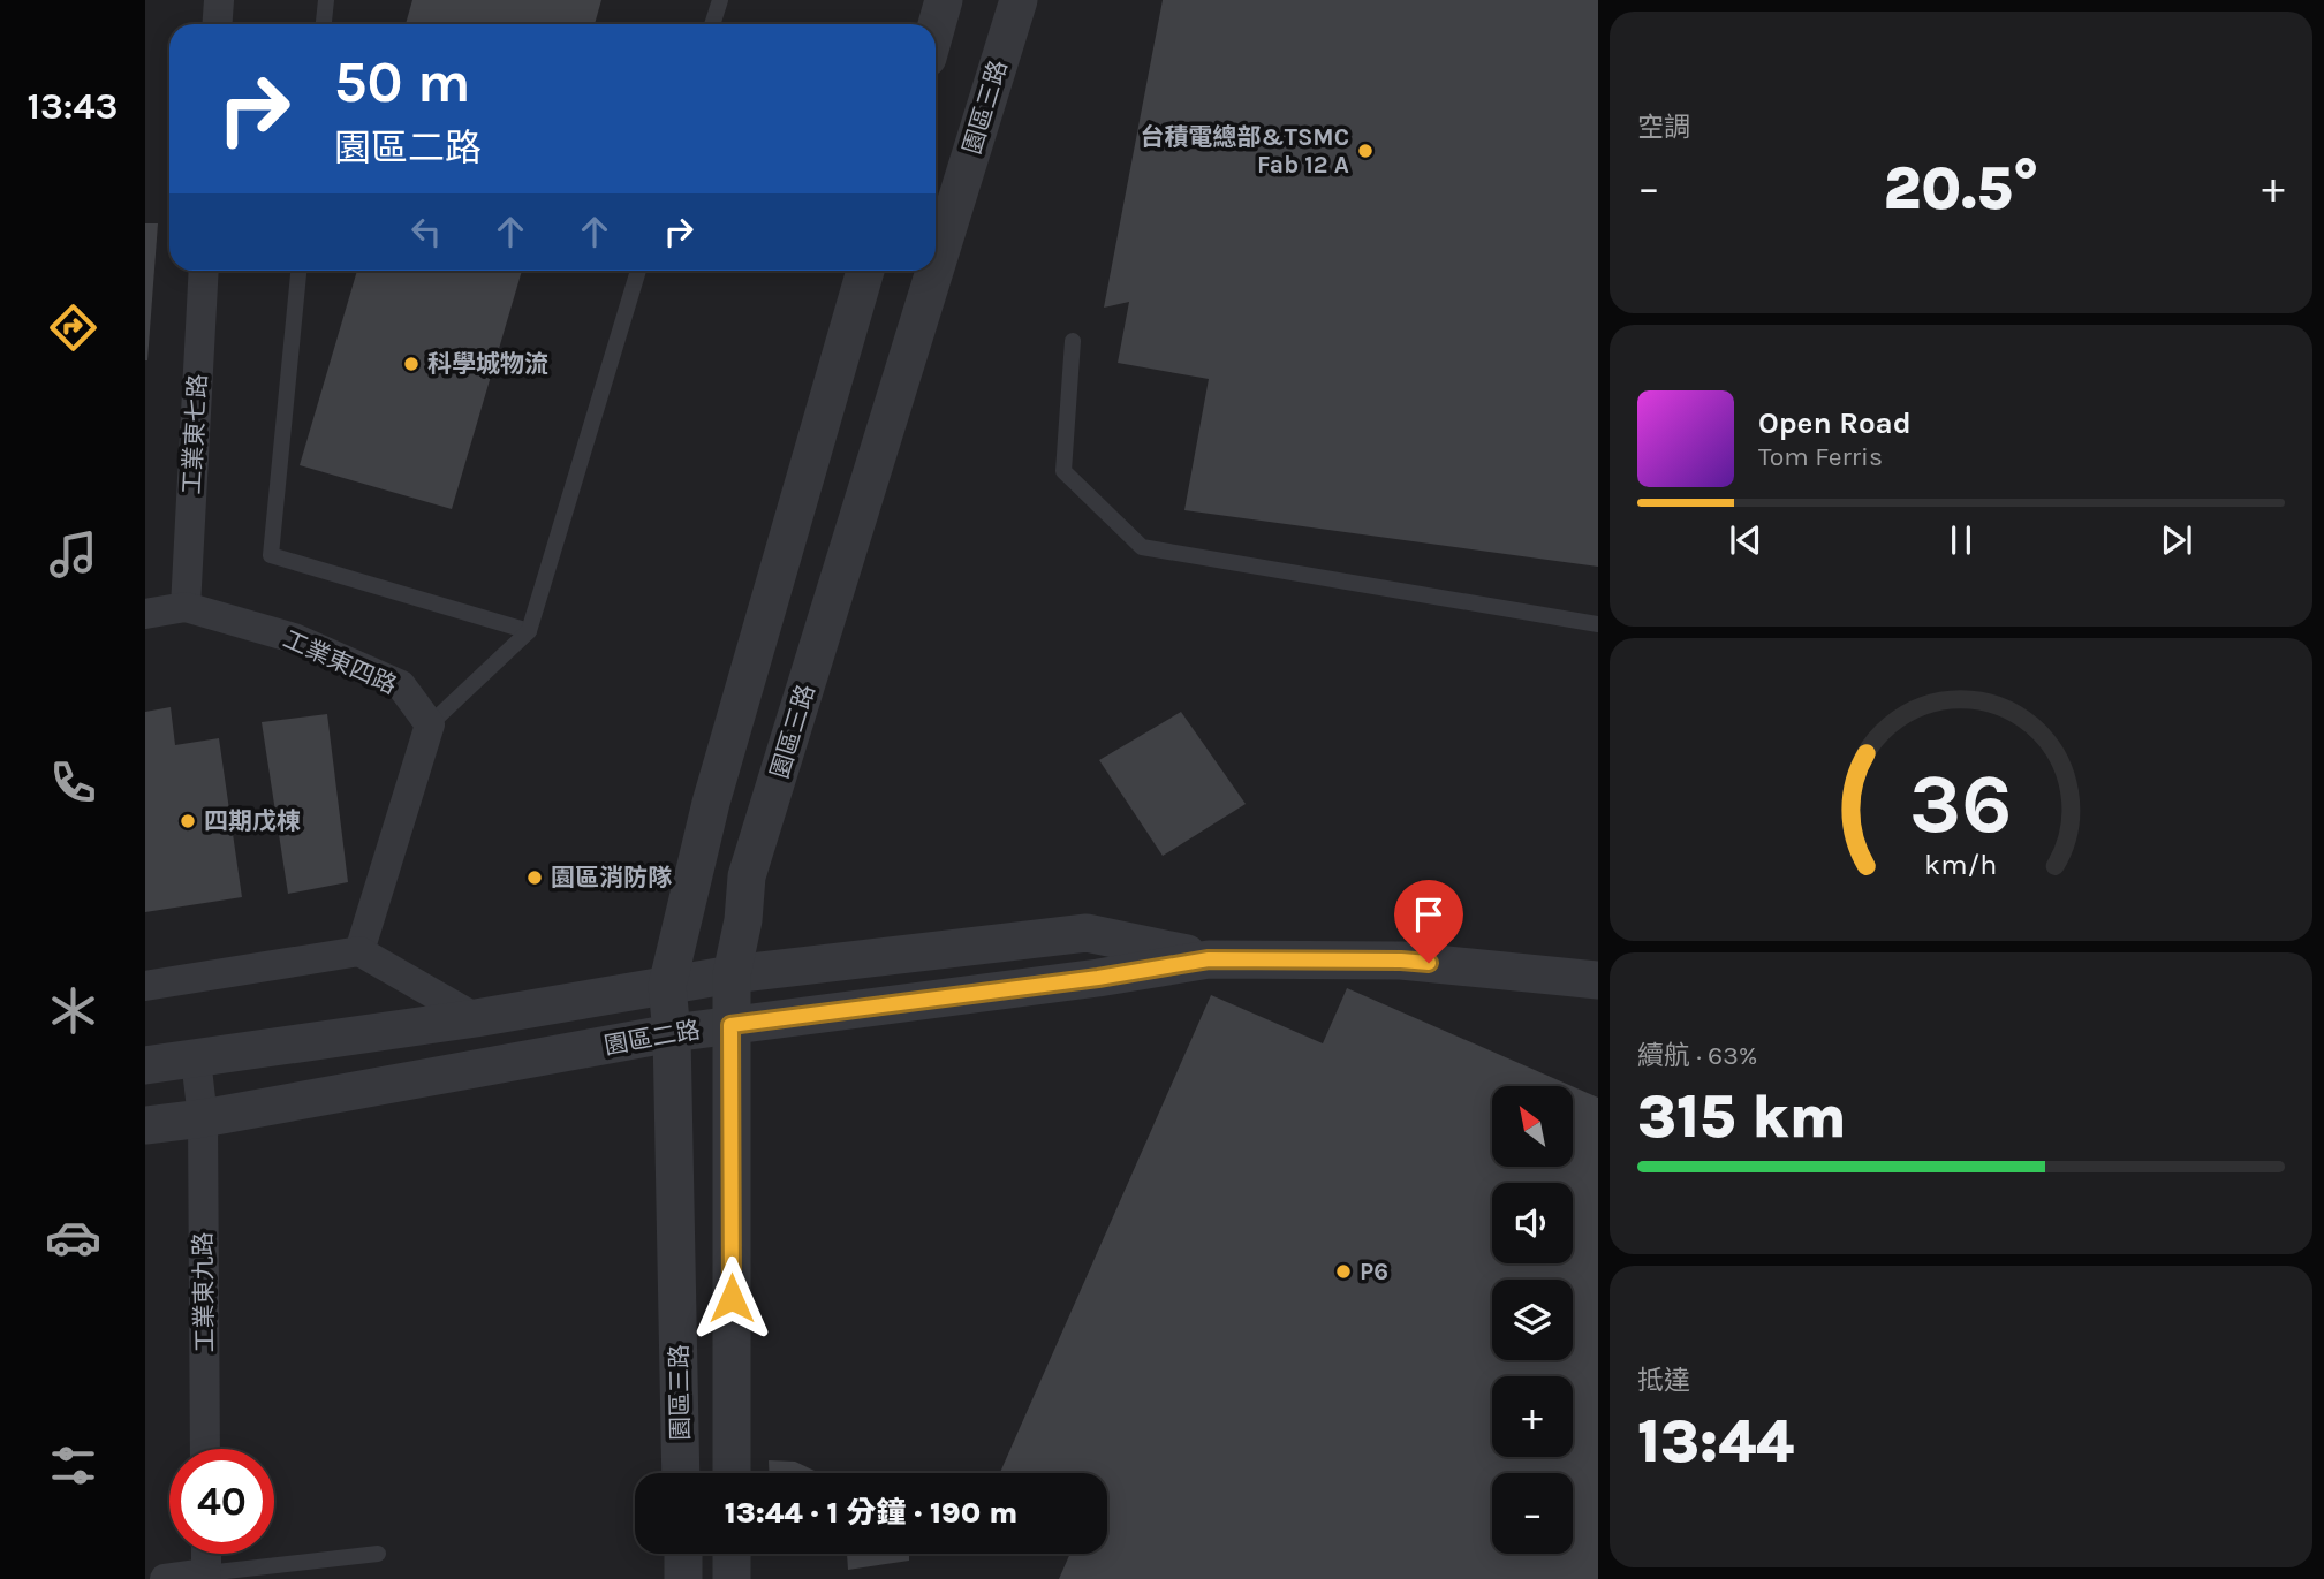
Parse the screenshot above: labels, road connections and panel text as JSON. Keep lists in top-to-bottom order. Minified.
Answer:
{"streets":{"street":["園區三路","工業東七路","工業東四路","園區二路","工業東九路"]},"crossings":[["園區三路","園區二路"],["工業東七路","工業東四路"],["園區二路","工業東九路"]],"places":["台積電總部&TSMC Fab 12 A","科學城物流","四期戊棟","園區消防隊","P6"],"north":"top left","page":{"tabs":"13:43","tile":["空調",["續航 · 63%","315 km"],["抵達","13:44"]],"turn":["50 m","園區二路"],"heat":["−","20.5°","+"],"song":["Open Road","Tom Ferris"],"map_buttons":["+","−"],"limit":"40","trip":"13:44 · 1 分鐘 · 190 m","gauge":["36","km/h"]}}
